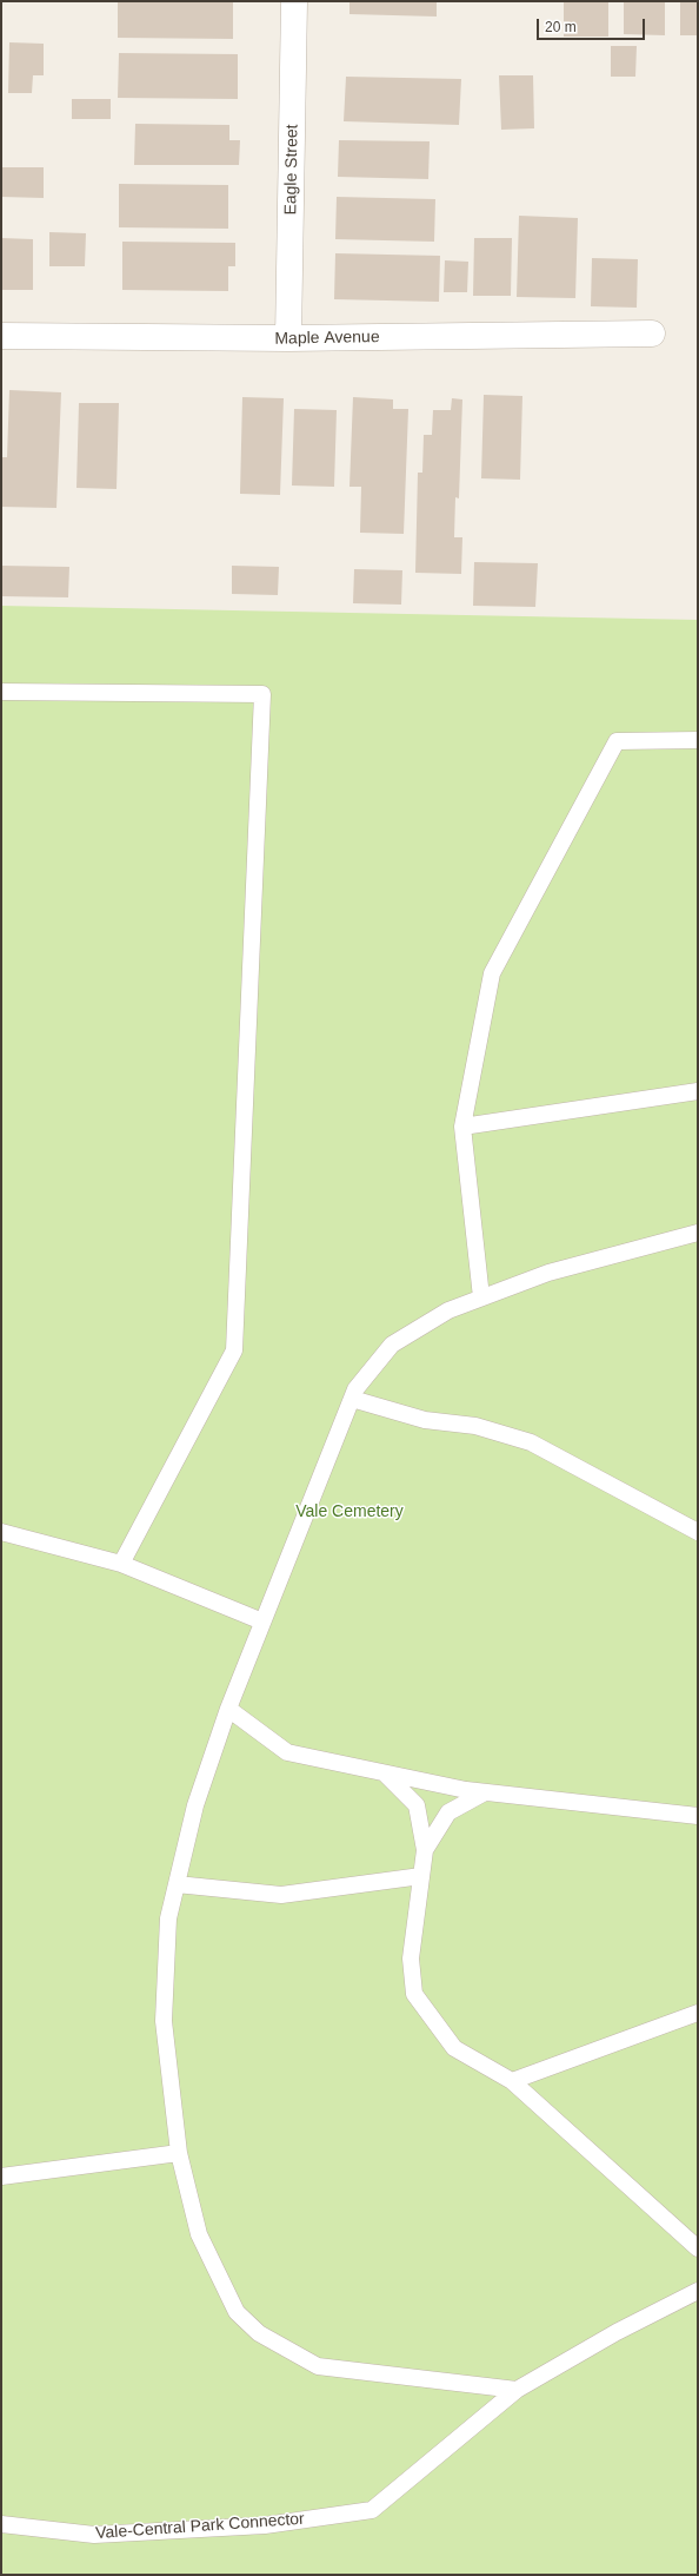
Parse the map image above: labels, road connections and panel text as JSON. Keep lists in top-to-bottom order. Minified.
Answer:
{"streets":{"street":["Eagle Street","Maple Avenue"],"lane":["Vale-Central Park Connector"]},"crossings":[["Eagle Street","Maple Avenue"]],"parks":["Vale Cemetery"],"scale_bar":"20 m"}
